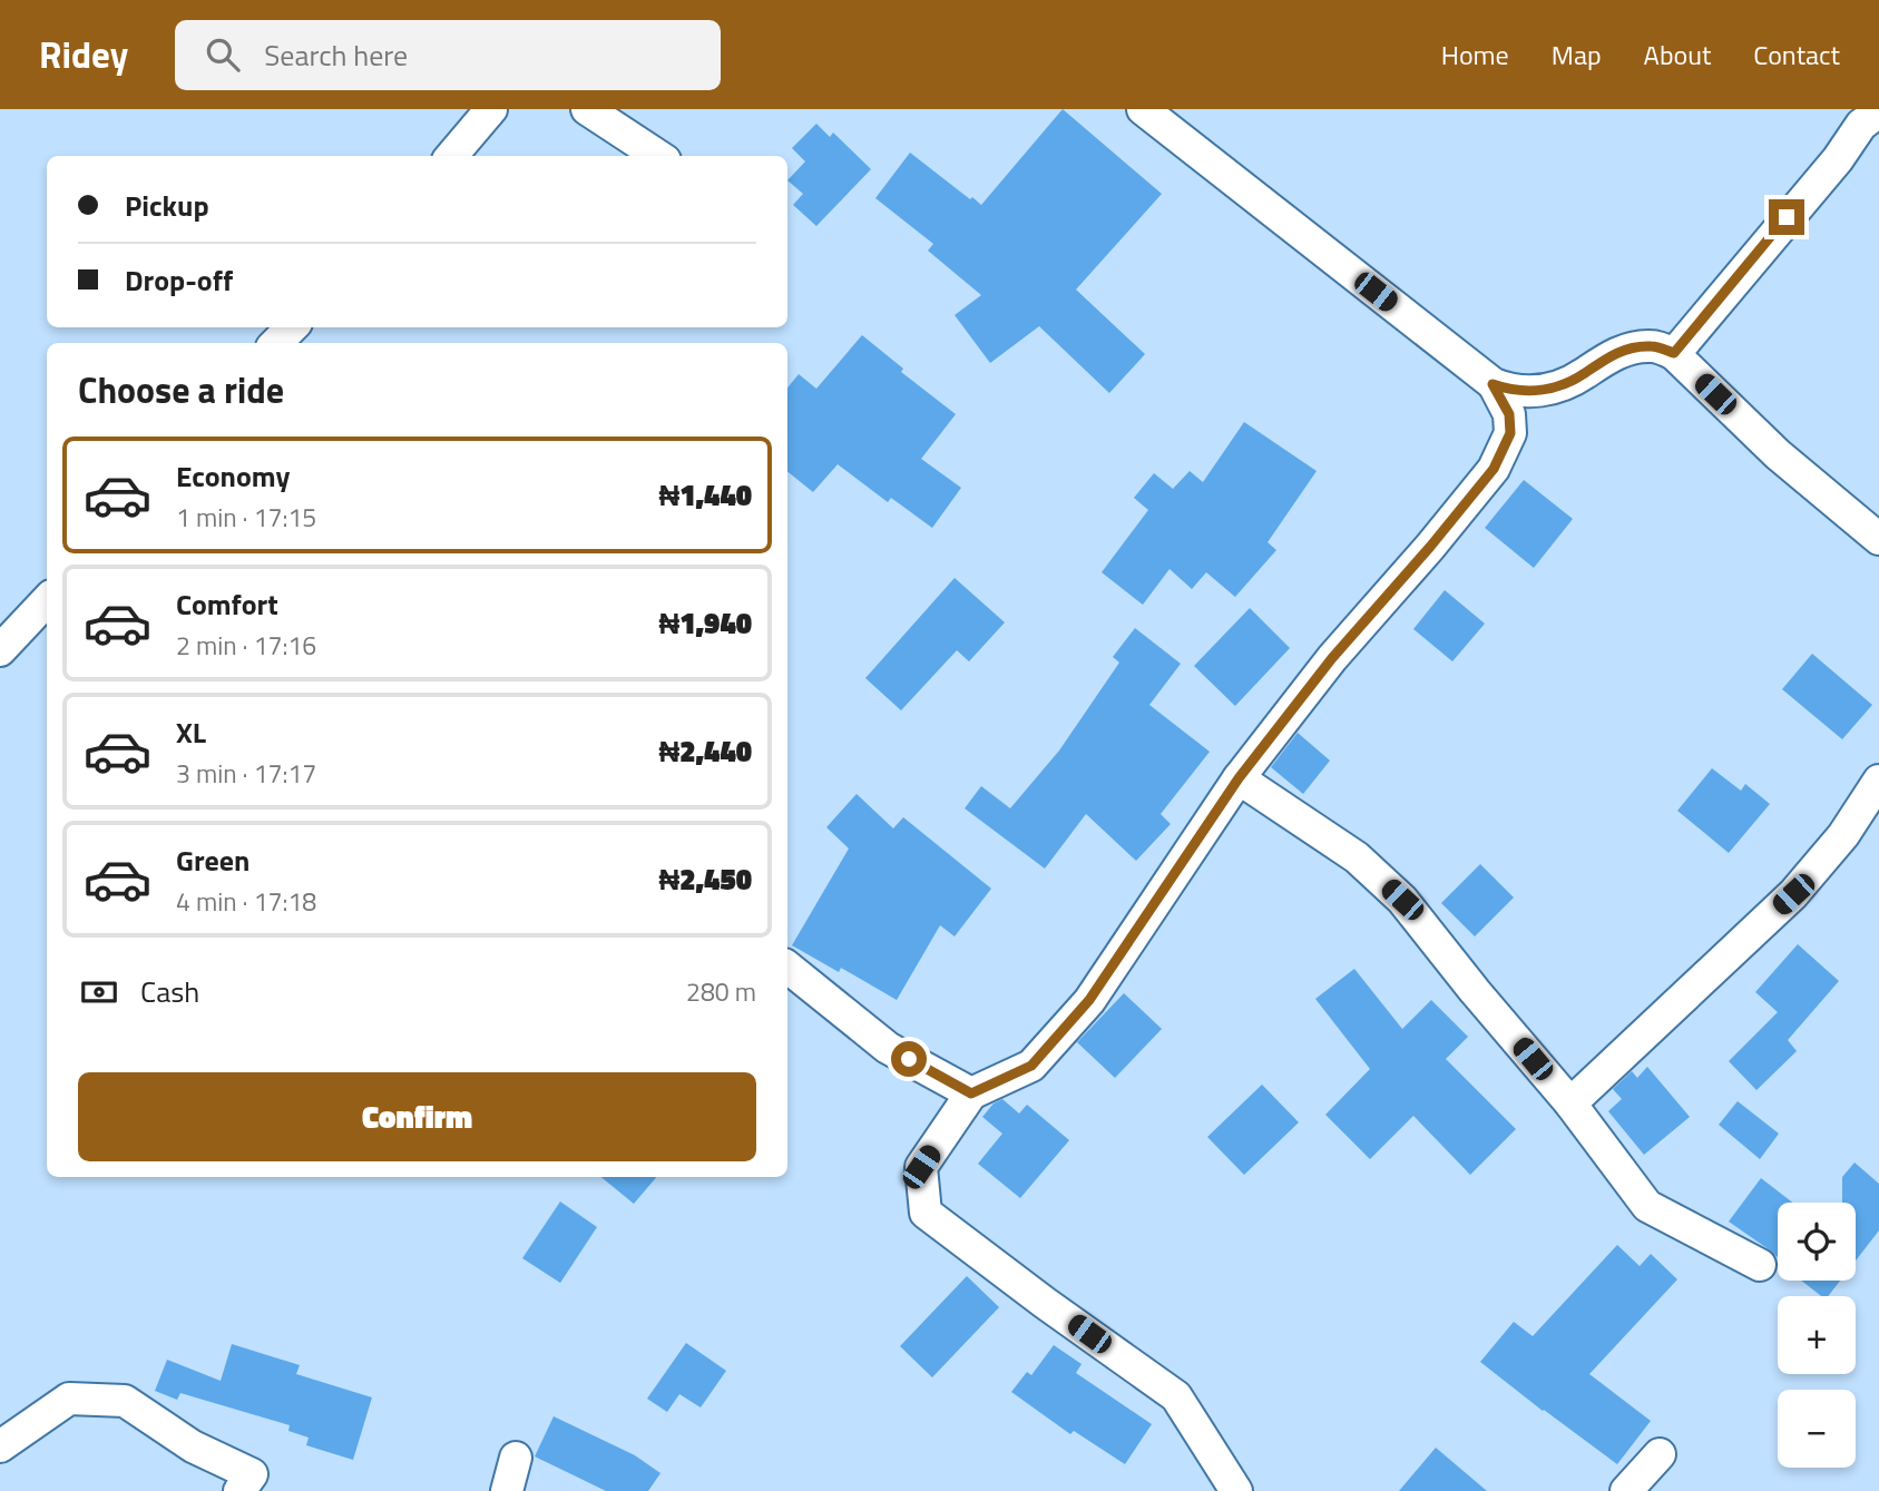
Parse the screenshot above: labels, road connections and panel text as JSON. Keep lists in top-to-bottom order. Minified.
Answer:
{"page":{"header":"Ridey","search":"Search here","nav":["Home","Map","About","Contact"],"banner":["Pickup","Drop-off"],"heading":"Choose a ride","list":[{"name":"Economy","note":"1 min · 17:15","value":"₦1,440"},{"name":"Comfort","note":"2 min · 17:16","value":"₦1,940"},{"name":"XL","note":"3 min · 17:17","value":"₦2,440"},{"name":"Green","note":"4 min · 17:18","value":"₦2,450"}],"pay":["Cash","280 m"],"buttons":"Confirm","map_buttons":["+","−"]}}
